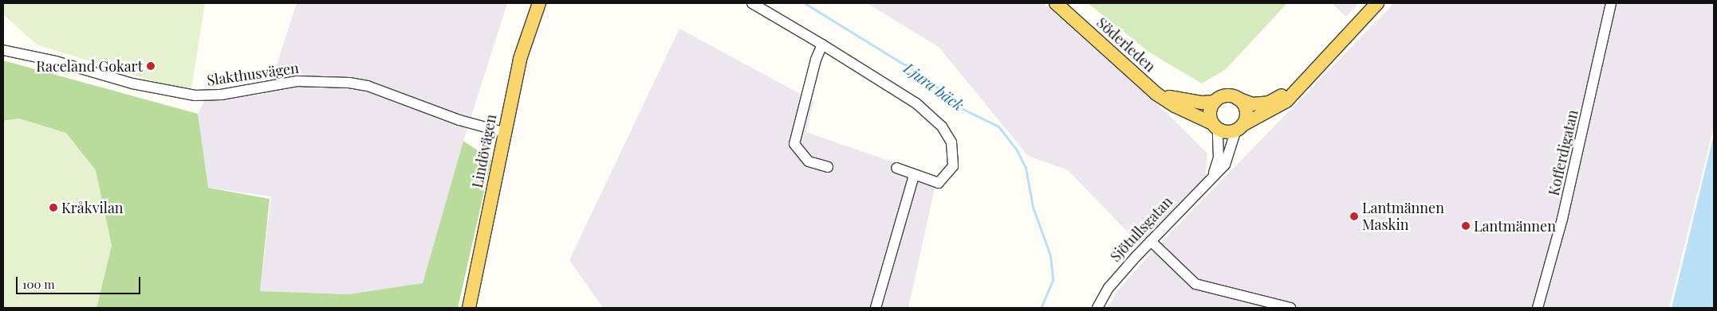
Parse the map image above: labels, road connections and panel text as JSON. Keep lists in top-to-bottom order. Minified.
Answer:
{"streets":{"main road":["Söderleden","Lindövägen"],"street":["Slakthusvägen","Kofferdigatan","Sjötullsgatan"]},"crossings":[["Söderleden","Sjötullsgatan"],["Slakthusvägen","Lindövägen"]],"water":["Ljura bäck"],"places":["Raceland Gokart","Kråkvilan","Lantmännen Maskin","Lantmännen"],"scale_bar":"100 m"}
